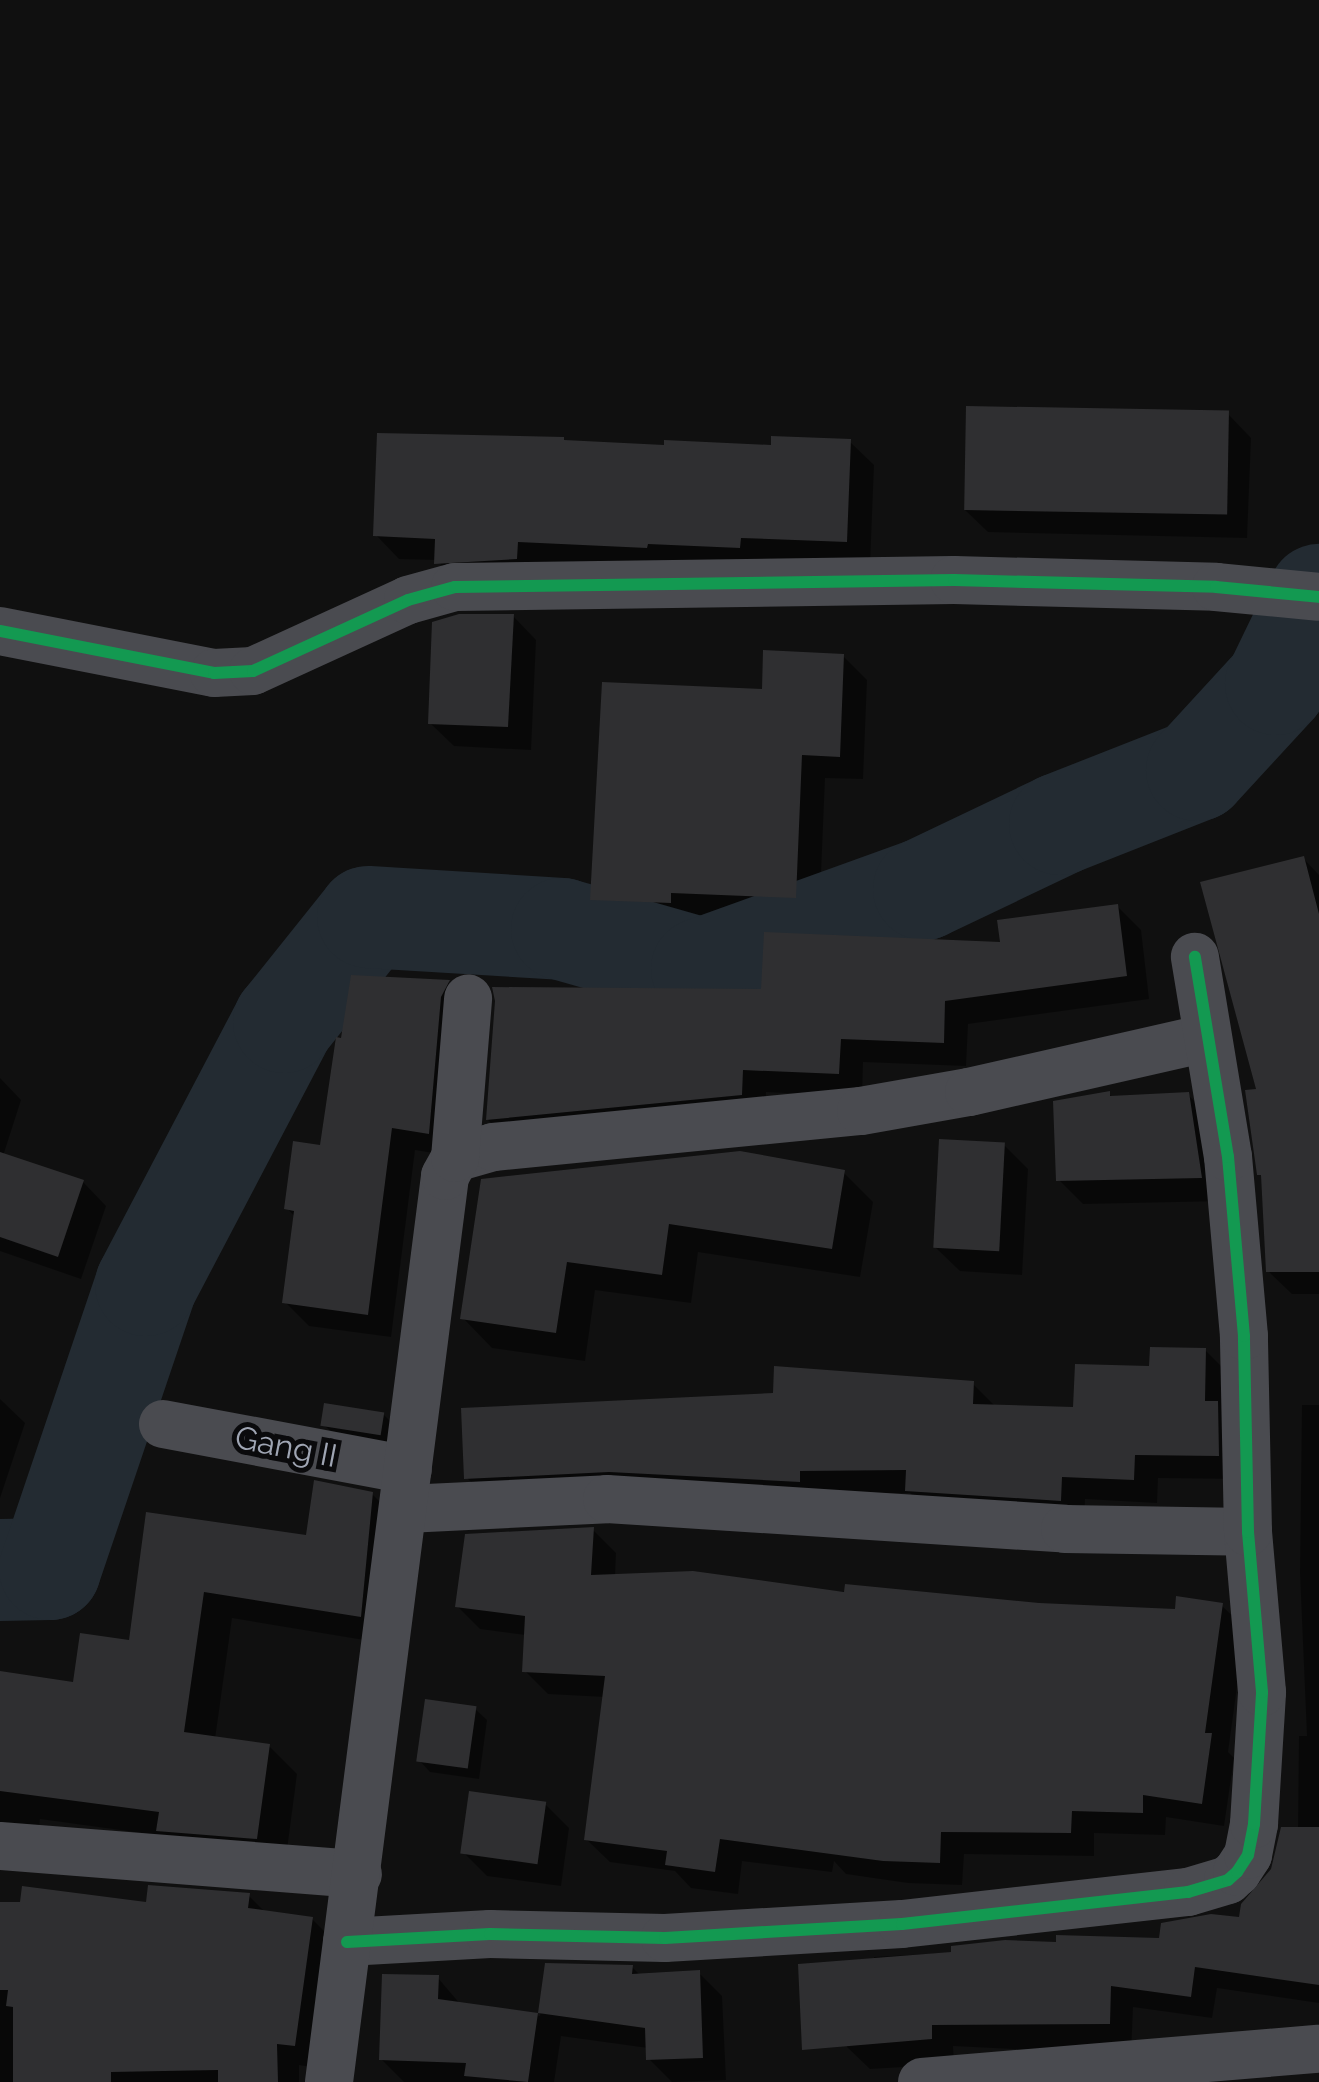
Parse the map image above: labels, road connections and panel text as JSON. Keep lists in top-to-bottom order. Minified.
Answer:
{"streets":{"street":["Gang II"]}}
